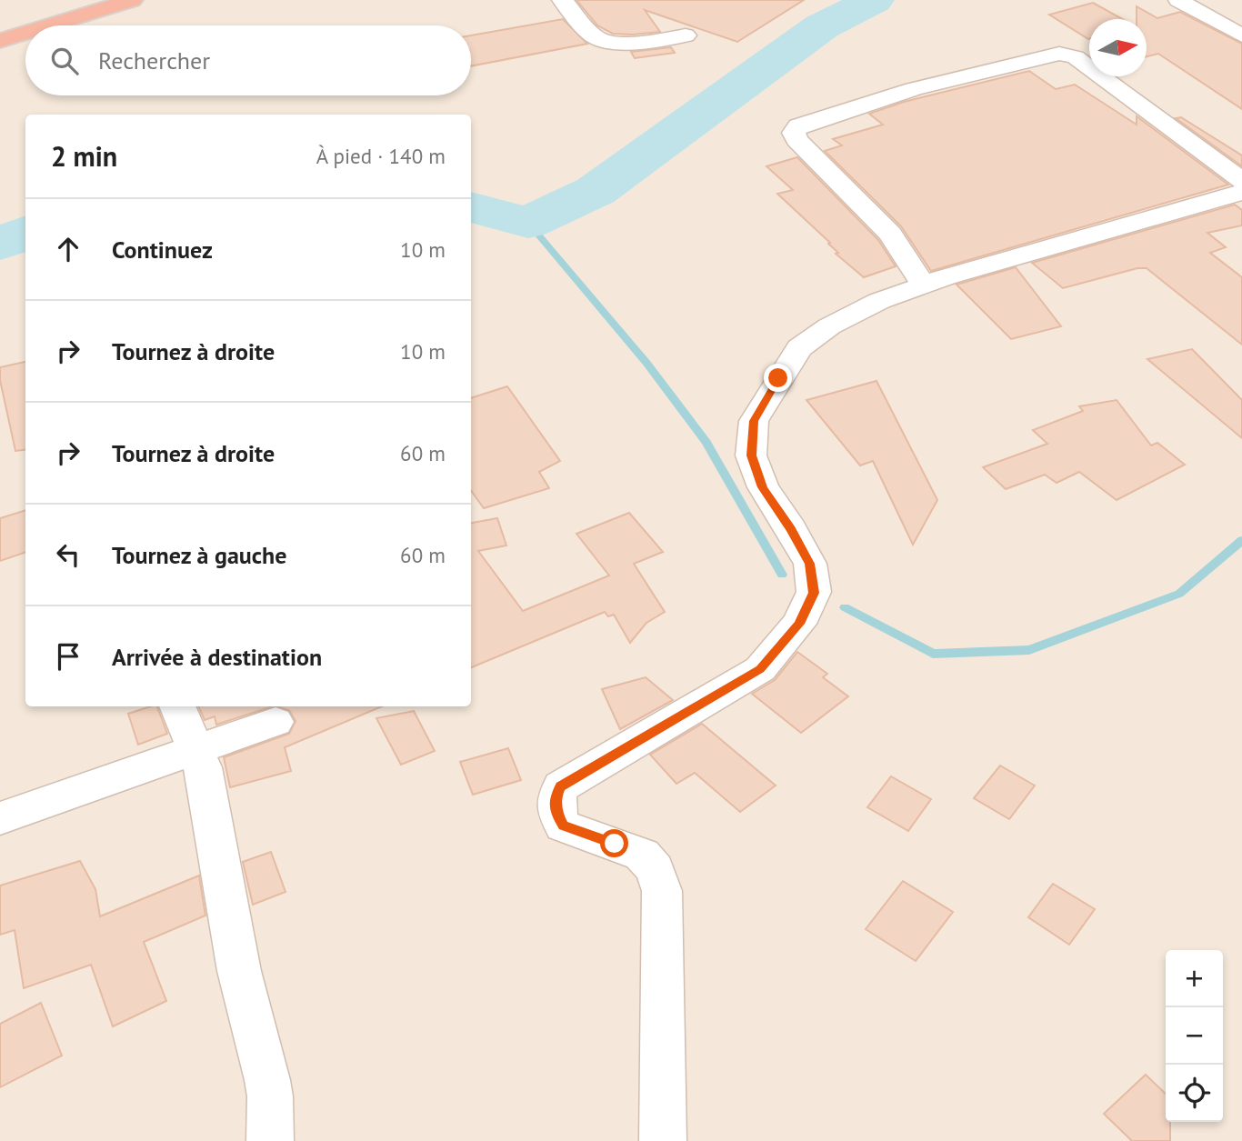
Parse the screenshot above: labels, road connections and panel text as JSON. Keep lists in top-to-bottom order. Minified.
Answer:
{"north":"right","page":{"search":"Rechercher","heading":["2 min","À pied · 140 m"],"list":[["Continuez","10 m"],["Tournez à droite","10 m"],["Tournez à droite","60 m"],["Tournez à gauche","60 m"],"Arrivée à destination"],"map_buttons":["+","−"]}}
